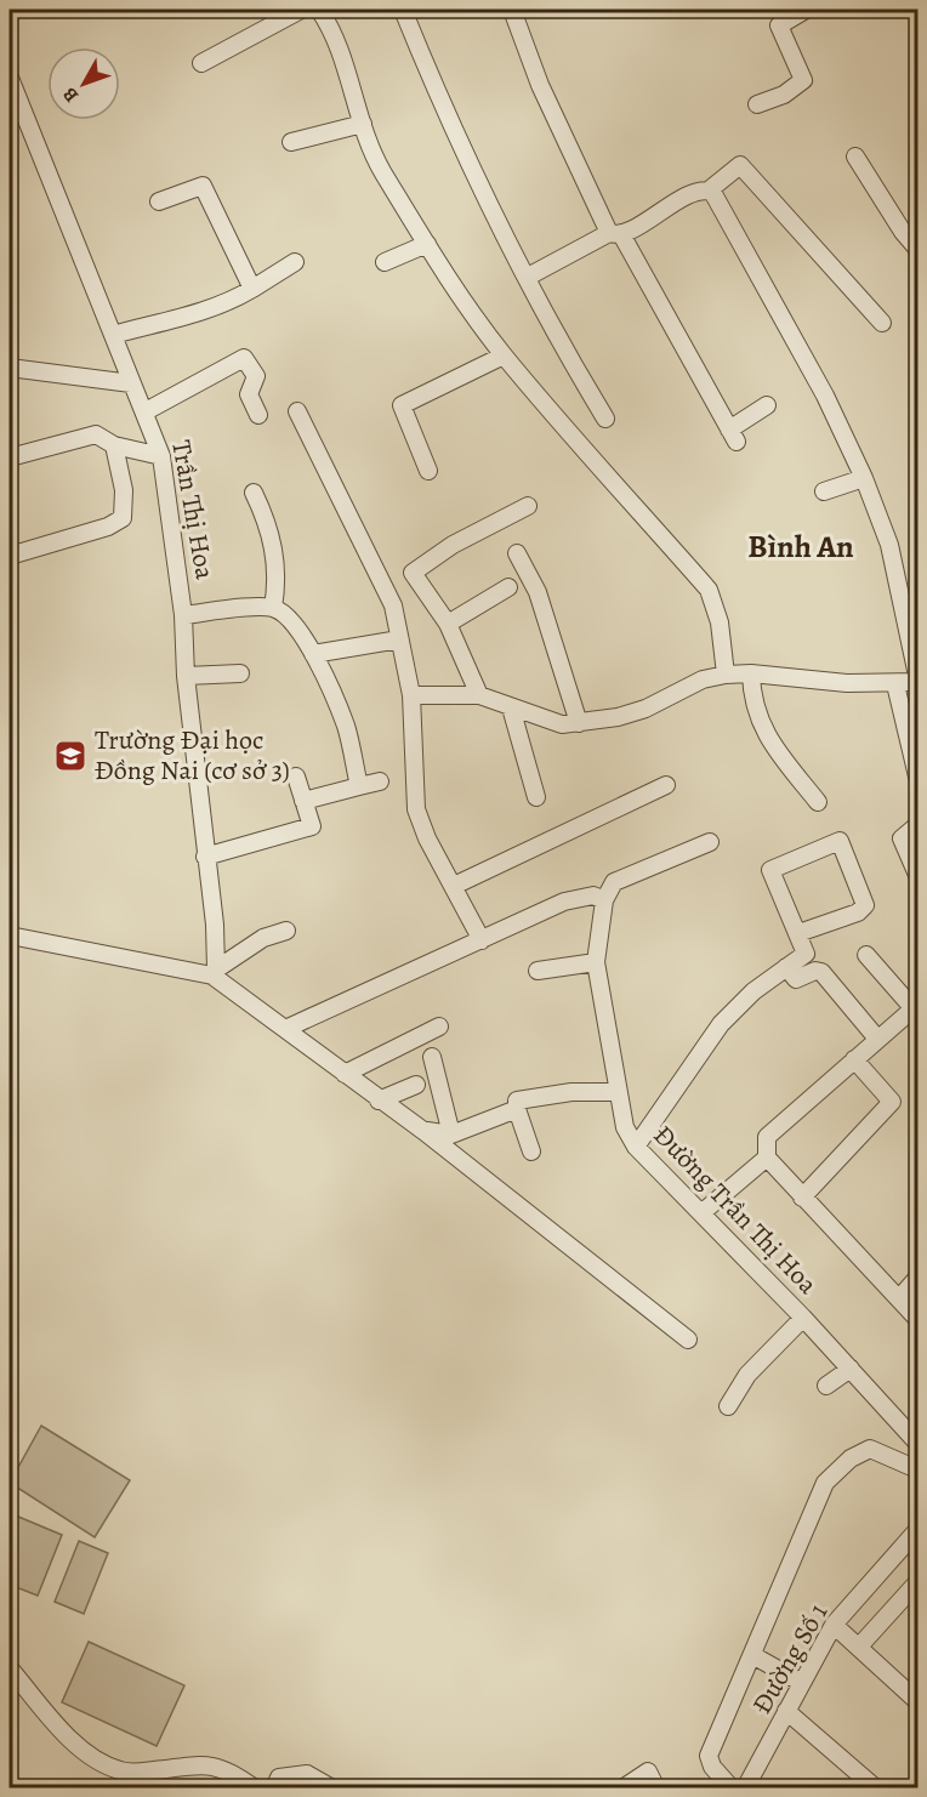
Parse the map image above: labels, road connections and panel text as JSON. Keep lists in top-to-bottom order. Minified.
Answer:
{"streets":{"street":["Trần Thị Hoa","Đường Trần Thị Hoa","Đường Số 1"]},"districts":["Bình An"],"places":{"school or university":["Trường Đại học Đồng Nai (cơ sở 3)"]},"north":"bottom left"}
